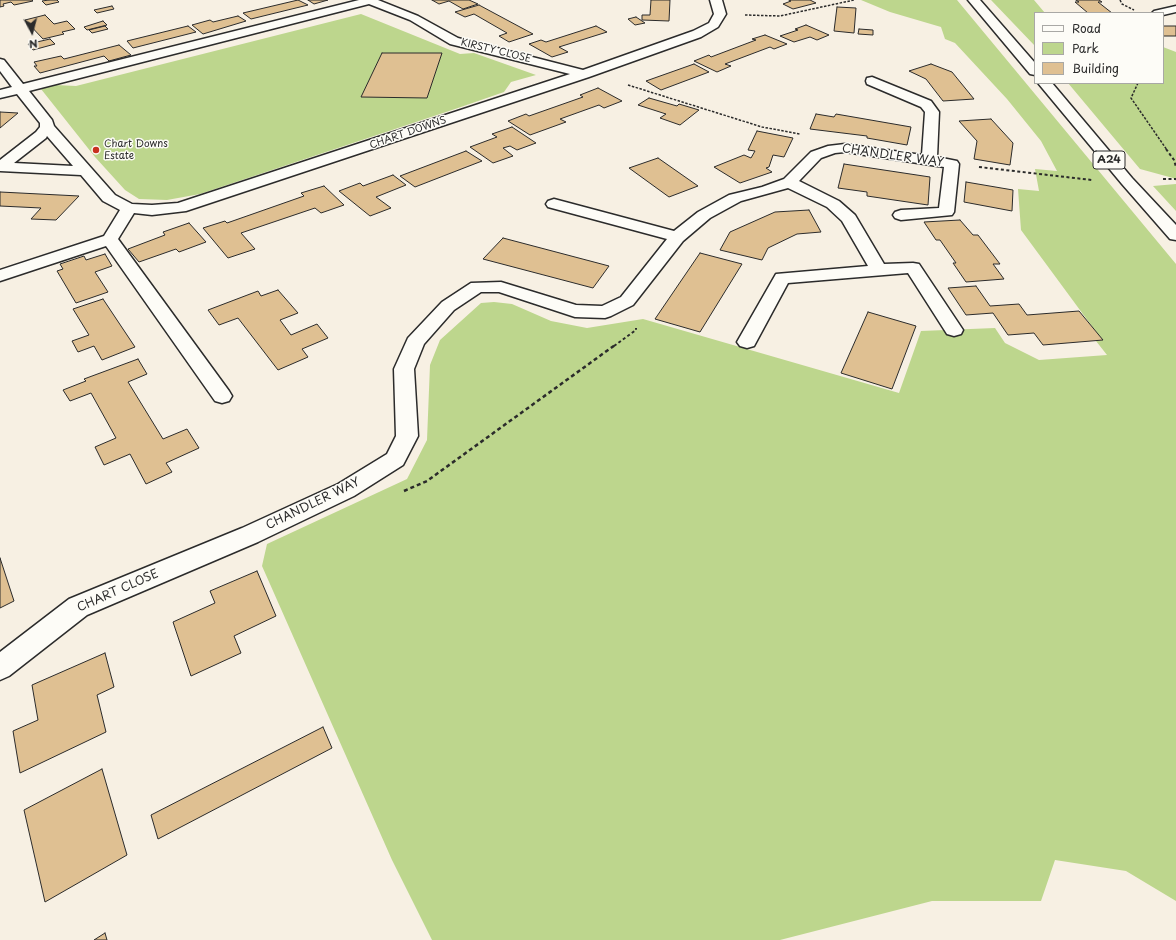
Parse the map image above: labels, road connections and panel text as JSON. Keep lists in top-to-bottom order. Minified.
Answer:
{"streets":{"main road":["KIRSTY CLOSE","CHART DOWNS","CHANDLER WAY","A24","CHART CLOSE"]},"crossings":[["KIRSTY CLOSE","CHART DOWNS"],["CHANDLER WAY","CHART CLOSE"]],"places":["Chart Downs Estate"],"legend":["Road","Park","Building"],"north":"bottom"}
